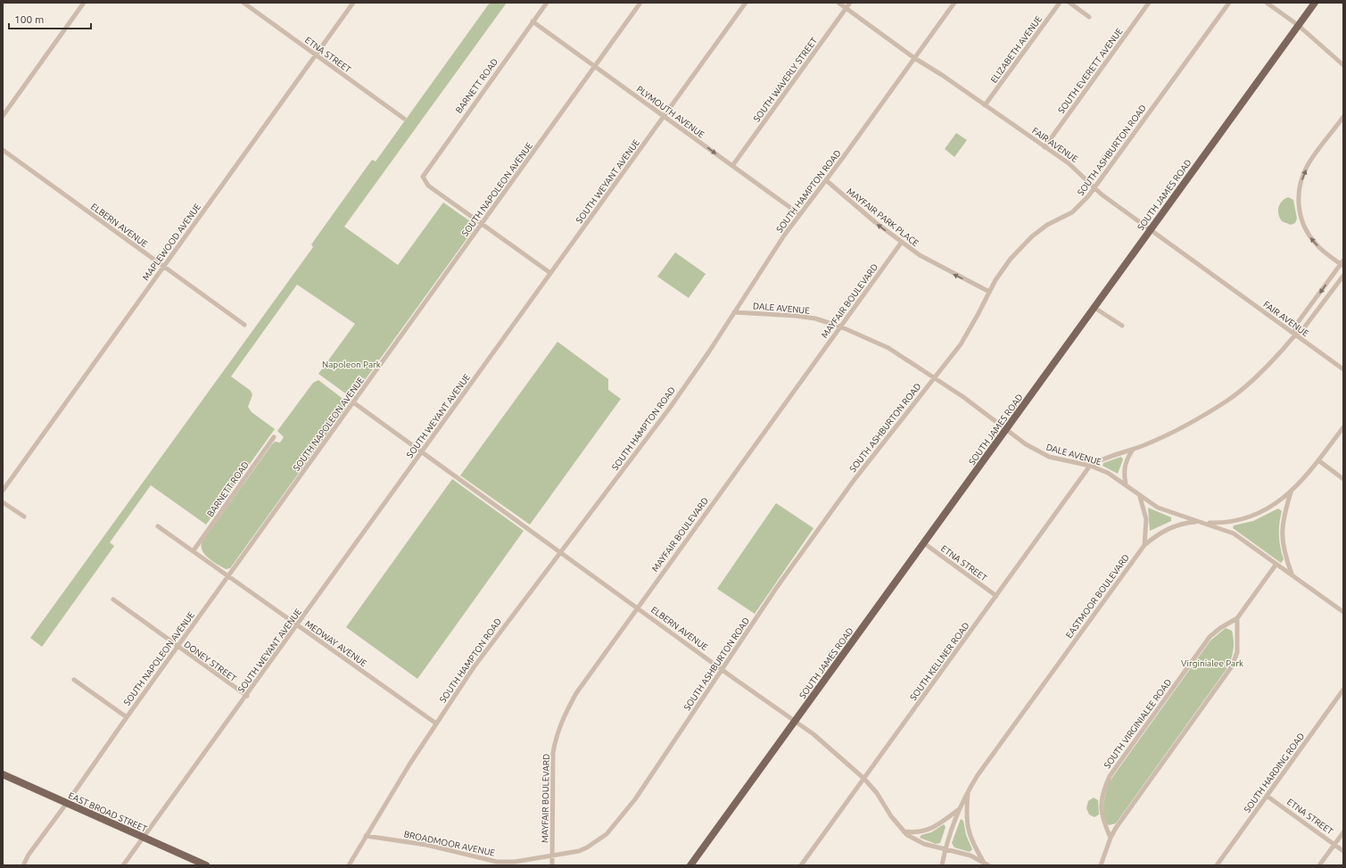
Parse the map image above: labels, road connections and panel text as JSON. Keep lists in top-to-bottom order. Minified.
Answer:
{"streets":{"main road":["SOUTH JAMES ROAD","EAST BROAD STREET"],"street":["ELIZABETH AVENUE","ETNA STREET","SOUTH EVERETT AVENUE","SOUTH WAVERLY STREET","BARNETT ROAD","PLYMOUTH AVENUE","FAIR AVENUE","SOUTH ASHBURTON ROAD","SOUTH WEYANT AVENUE","SOUTH NAPOLEON AVENUE","SOUTH HAMPTON ROAD","MAYFAIR PARK PLACE","ELBERN AVENUE","MAPLEWOOD AVENUE","MAYFAIR BOULEVARD","DALE AVENUE","EASTMOOR BOULEVARD","MEDWAY AVENUE","DONEY STREET","SOUTH KELLNER ROAD","SOUTH VIRGINIALEE ROAD","SOUTH HARDING ROAD","BROADMOOR AVENUE"]},"crossings":[["ELIZABETH AVENUE","FAIR AVENUE"],["ETNA STREET","SOUTH JAMES ROAD"],["ETNA STREET","MAPLEWOOD AVENUE"],["ETNA STREET","SOUTH KELLNER ROAD"],["ETNA STREET","SOUTH HARDING ROAD"],["SOUTH EVERETT AVENUE","FAIR AVENUE"],["SOUTH WAVERLY STREET","PLYMOUTH AVENUE"],["SOUTH WAVERLY STREET","FAIR AVENUE"],["BARNETT ROAD","PLYMOUTH AVENUE"],["BARNETT ROAD","SOUTH NAPOLEON AVENUE"],["BARNETT ROAD","MEDWAY AVENUE"],["PLYMOUTH AVENUE","SOUTH WEYANT AVENUE"],["PLYMOUTH AVENUE","SOUTH NAPOLEON AVENUE"],["PLYMOUTH AVENUE","SOUTH HAMPTON ROAD"],["FAIR AVENUE","SOUTH ASHBURTON ROAD"],["FAIR AVENUE","SOUTH HAMPTON ROAD"],["FAIR AVENUE","SOUTH JAMES ROAD"],["SOUTH ASHBURTON ROAD","MAYFAIR PARK PLACE"],["SOUTH ASHBURTON ROAD","ELBERN AVENUE"],["SOUTH ASHBURTON ROAD","MAYFAIR BOULEVARD"],["SOUTH ASHBURTON ROAD","DALE AVENUE"],["SOUTH ASHBURTON ROAD","BROADMOOR AVENUE"],["SOUTH WEYANT AVENUE","ELBERN AVENUE"],["SOUTH WEYANT AVENUE","MEDWAY AVENUE"],["SOUTH WEYANT AVENUE","DONEY STREET"],["SOUTH WEYANT AVENUE","EAST BROAD STREET"],["SOUTH NAPOLEON AVENUE","ELBERN AVENUE"],["SOUTH NAPOLEON AVENUE","MEDWAY AVENUE"],["SOUTH NAPOLEON AVENUE","DONEY STREET"],["SOUTH NAPOLEON AVENUE","EAST BROAD STREET"],["SOUTH HAMPTON ROAD","MAYFAIR PARK PLACE"],["SOUTH HAMPTON ROAD","ELBERN AVENUE"],["SOUTH HAMPTON ROAD","DALE AVENUE"],["SOUTH HAMPTON ROAD","MEDWAY AVENUE"],["SOUTH HAMPTON ROAD","BROADMOOR AVENUE"],["SOUTH JAMES ROAD","ELBERN AVENUE"],["SOUTH JAMES ROAD","DALE AVENUE"],["MAYFAIR PARK PLACE","MAYFAIR BOULEVARD"],["ELBERN AVENUE","MAPLEWOOD AVENUE"],["ELBERN AVENUE","MAYFAIR BOULEVARD"],["ELBERN AVENUE","EASTMOOR BOULEVARD"],["ELBERN AVENUE","SOUTH KELLNER ROAD"],["MAYFAIR BOULEVARD","DALE AVENUE"],["MAYFAIR BOULEVARD","BROADMOOR AVENUE"],["DALE AVENUE","EASTMOOR BOULEVARD"],["DALE AVENUE","SOUTH KELLNER ROAD"],["DALE AVENUE","SOUTH VIRGINIALEE ROAD"]],"one_way":["MAYFAIR PARK PLACE"],"parks":["Napoleon Park","Virginialee Park"],"scale_bar":"100 m"}
